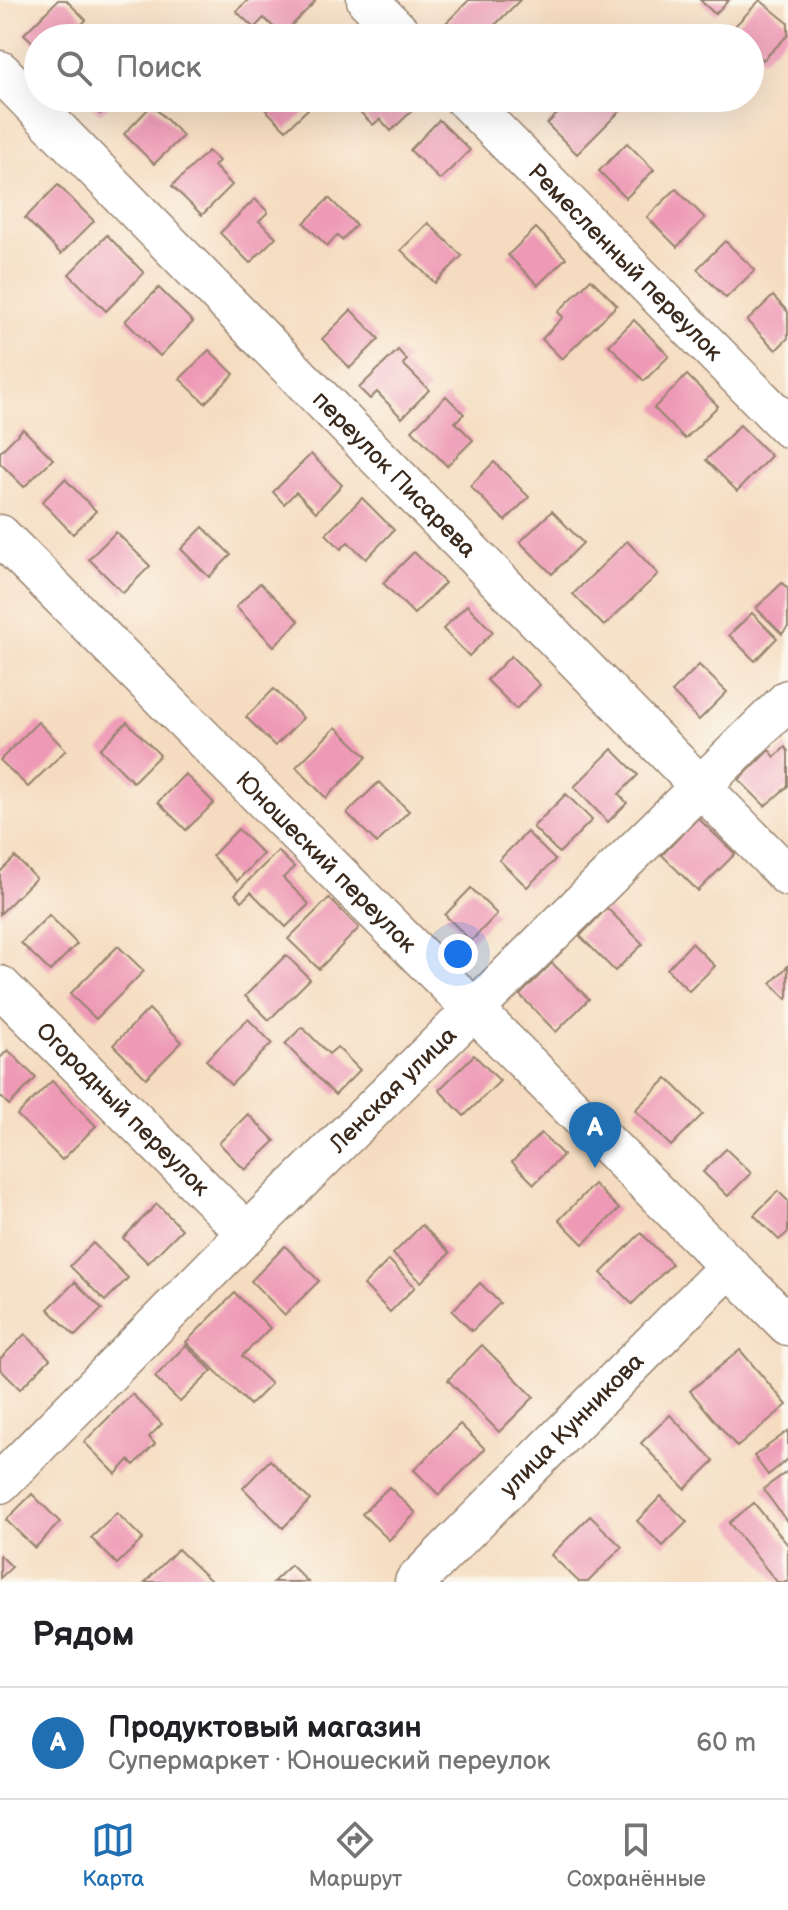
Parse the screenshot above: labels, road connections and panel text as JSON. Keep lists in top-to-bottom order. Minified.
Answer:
{"streets":{"street":["Ремесленный переулок","переулок Писарева","Юношеский переулок","Ленская улица","Огородный переулок","улица Кунникова"]},"crossings":[["переулок Писарева","Ленская улица"],["Юношеский переулок","Ленская улица"],["Юношеский переулок","улица Кунникова"],["Ленская улица","Огородный переулок"]],"page":{"search":"Поиск","pins":"A","heading":"Рядом","list":[{"mark":"A","name":"Продуктовый магазин","note":"Супермаркет · Юношеский переулок","value":"60 m"}],"nav":["Карта","Маршрут","Сохранённые"]}}
